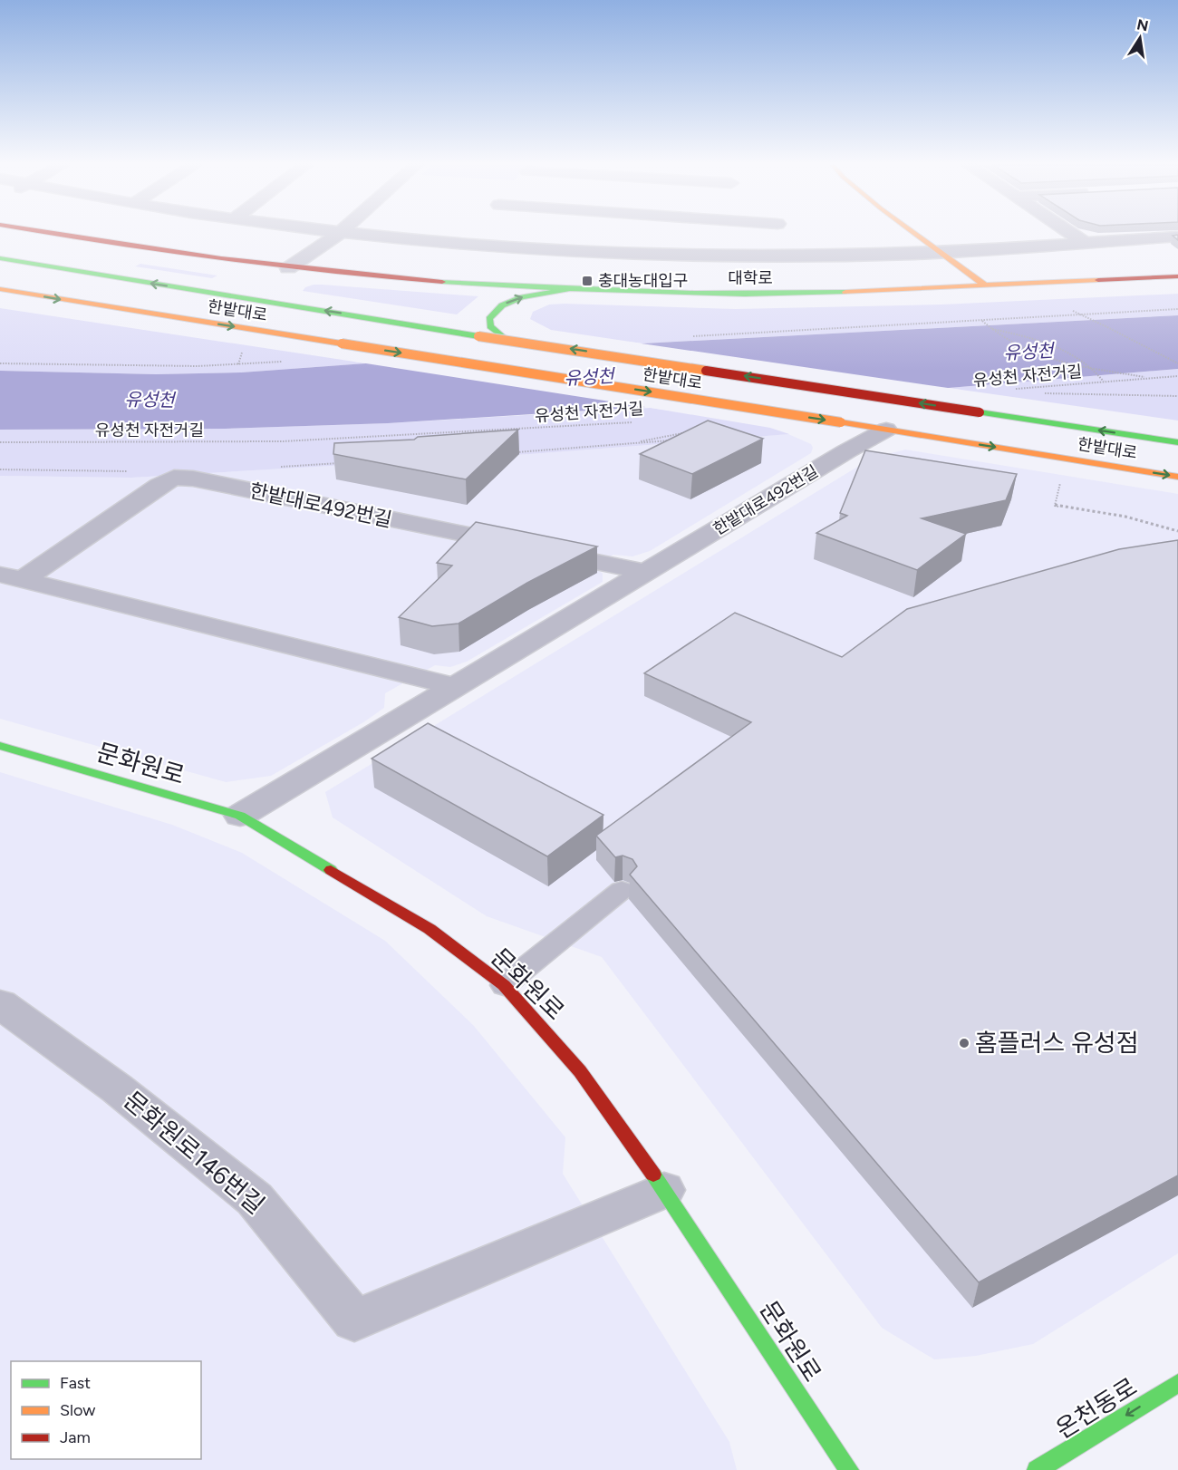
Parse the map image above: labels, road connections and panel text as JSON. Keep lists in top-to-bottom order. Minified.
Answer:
{"streets":{"main road":["대학로","한밭대로","문화원로","온천동로"],"street":["한밭대로492번길","문화원로146번길"],"path":["유성천 자전거길"]},"crossings":[["한밭대로","한밭대로492번길"],["한밭대로492번길","문화원로"],["문화원로","문화원로146번길"]],"one_way":["온천동로"],"water":["유성천"],"places":{"transit":["충대농대입구"],"other":["홈플러스 유성점"]},"legend":["Fast","Slow","Jam"],"north":"top"}
